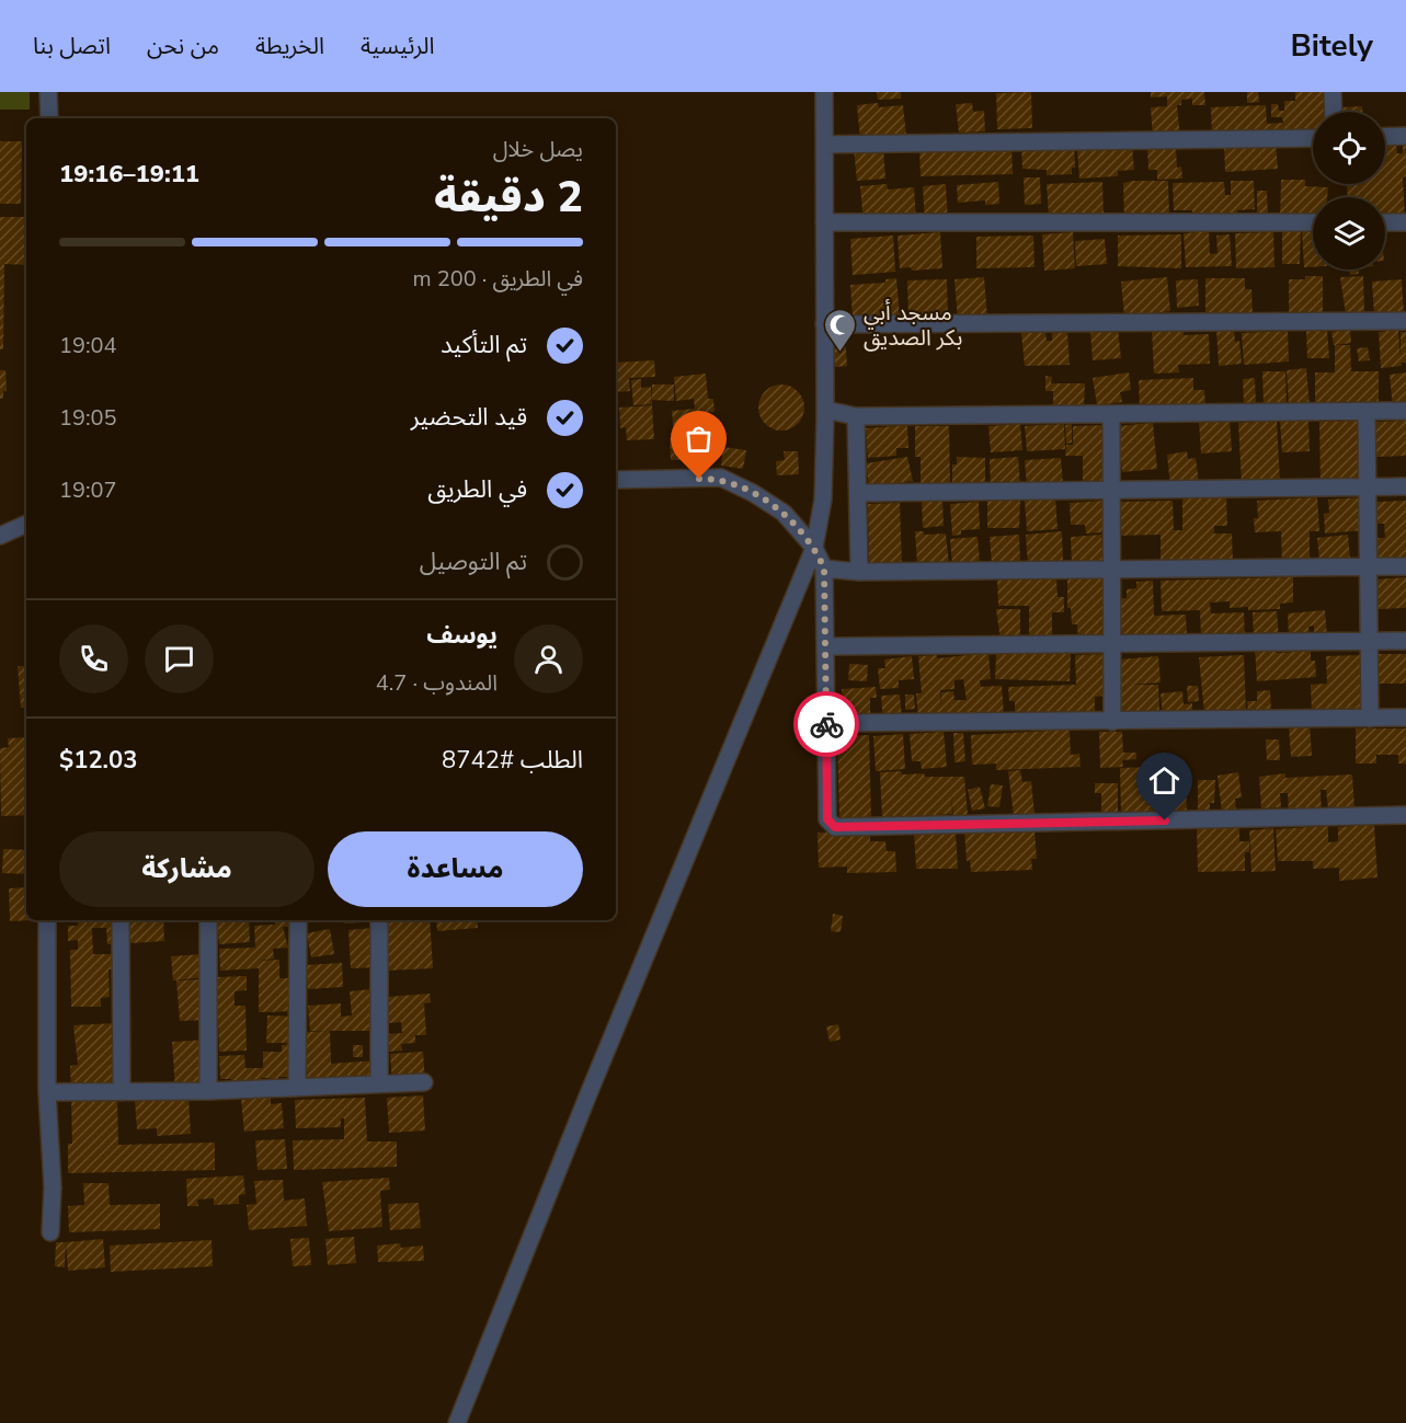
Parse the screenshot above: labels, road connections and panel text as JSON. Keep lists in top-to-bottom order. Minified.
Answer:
{"places":{"mosque":["مسجد أبي بكر الصديق"]},"page":{"header":"Bitely","nav":["الرئيسية","الخريطة","من نحن","اتصل بنا"],"heading":["2 دقيقة","يصل خلال","19:11–19:16"],"panel":["يوسف","المندوب · 4.7","الطلب #8742","$12.03"],"bar":"في الطريق · 200 m","list":[["تم التأكيد","19:04"],["قيد التحضير","19:05"],["في الطريق","19:07"],"تم التوصيل"],"buttons":["مساعدة","مشاركة"]}}
